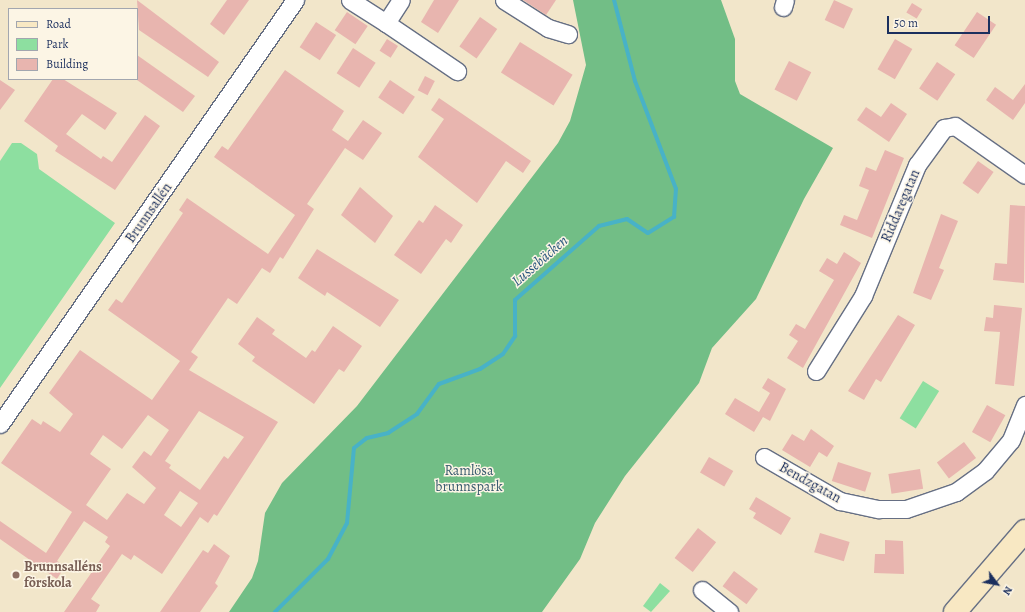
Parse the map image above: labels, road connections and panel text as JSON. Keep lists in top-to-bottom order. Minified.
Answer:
{"streets":{"street":["Riddaregatan","Brunnsallén","Bendzgatan"]},"water":["Lussebäcken"],"parks":["Ramlösa brunnspark"],"places":["Brunnsalléns förskola"],"legend":["Road","Park","Building"],"scale_bar":"50 m","north":"bottom right"}
